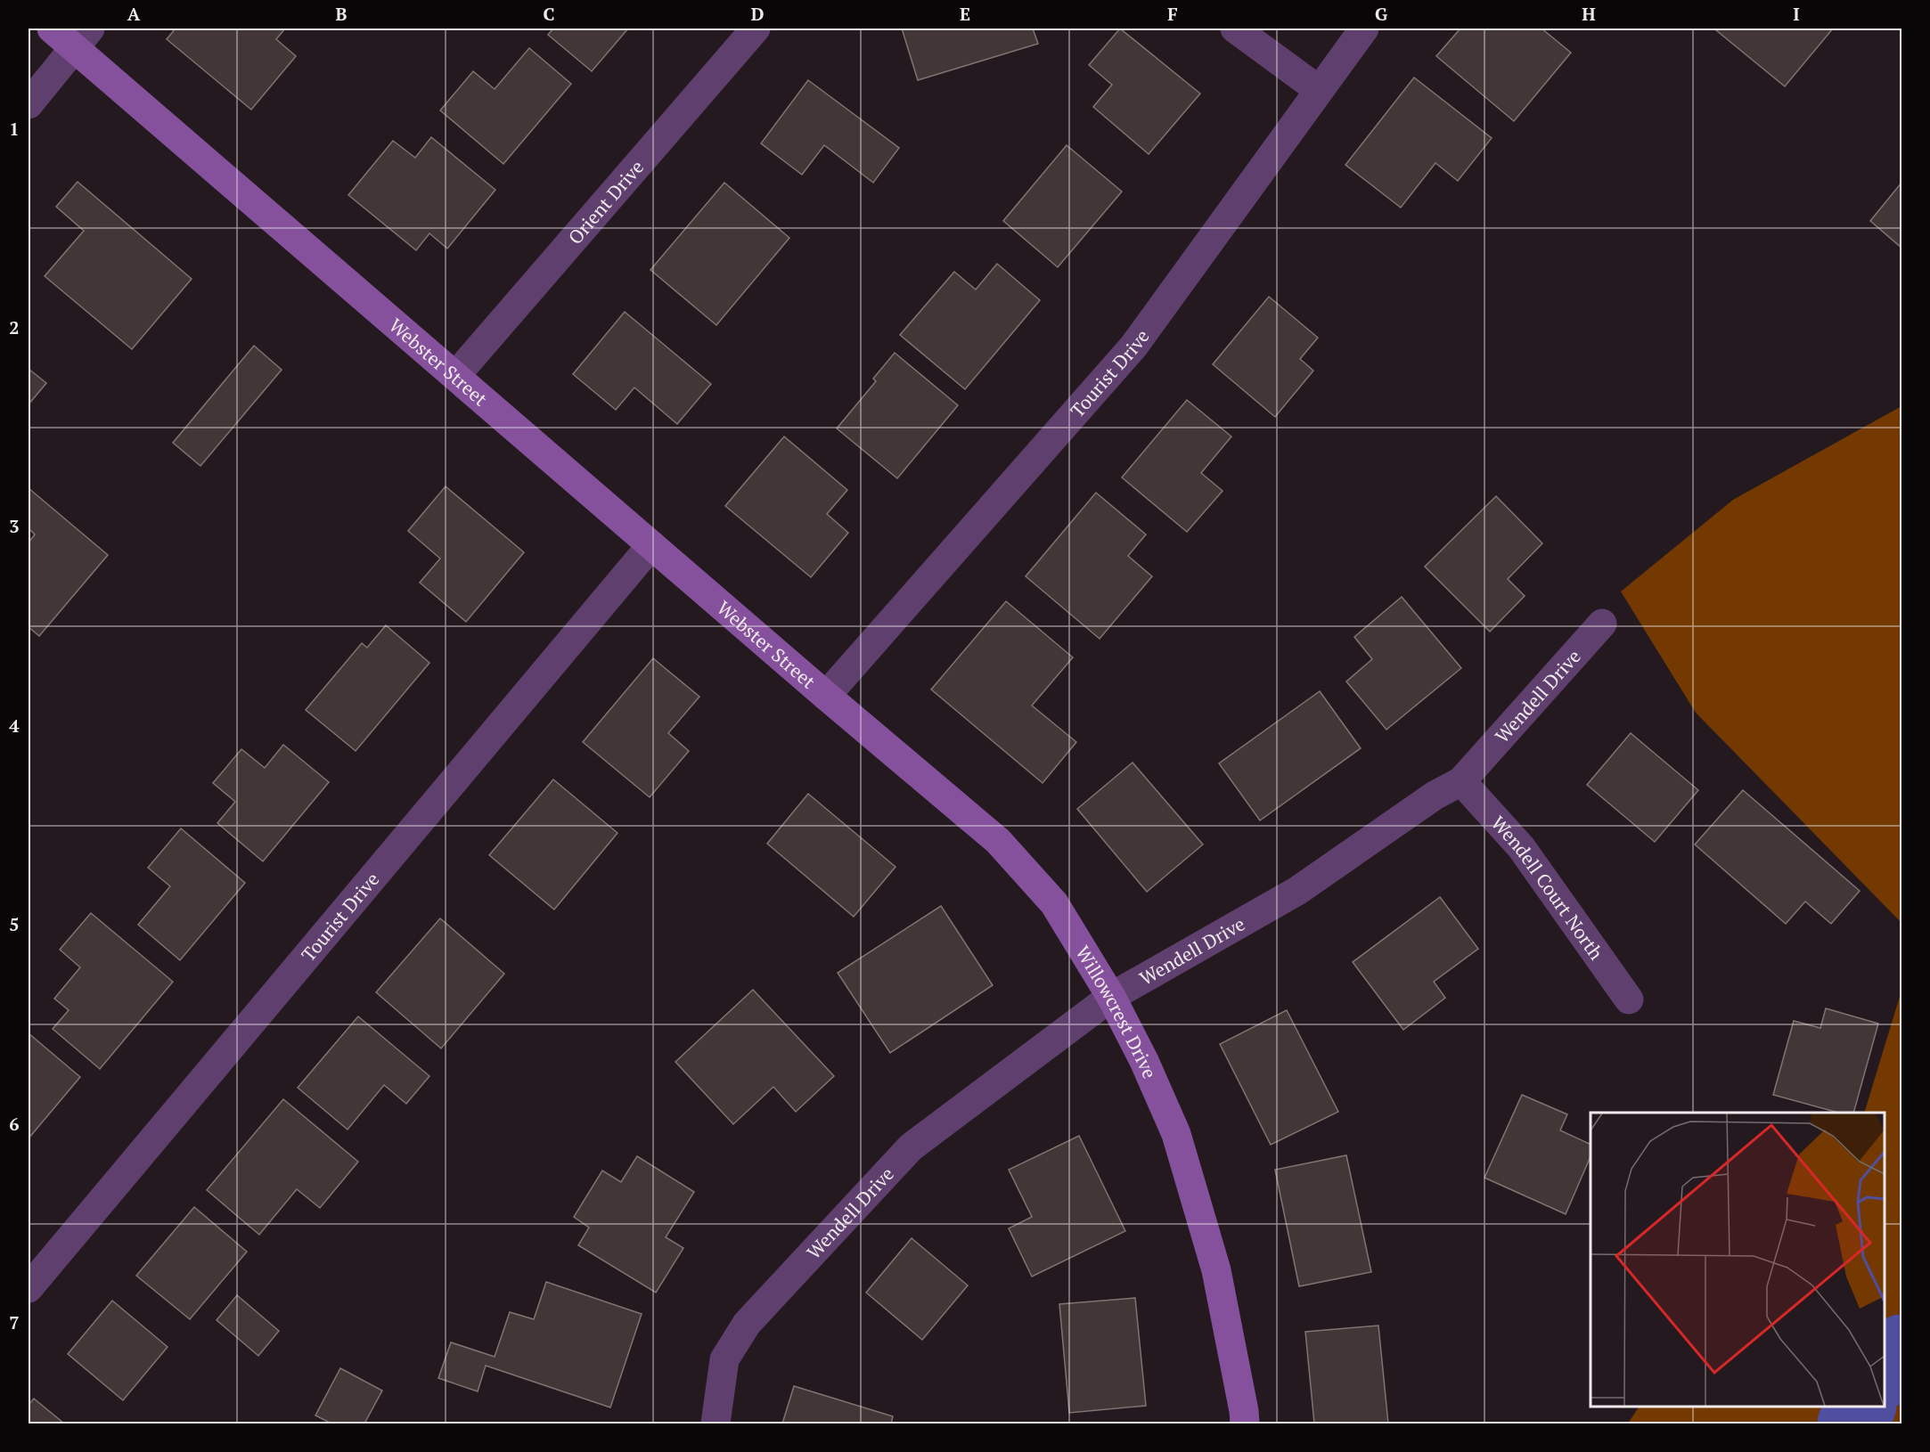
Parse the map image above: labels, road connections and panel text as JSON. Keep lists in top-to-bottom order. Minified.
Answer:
{"streets":{"street":["Orient Drive","Webster Street","Tourist Drive","Wendell Drive","Wendell Court North","Willowcrest Drive"]},"crossings":[["Orient Drive","Webster Street"],["Webster Street","Tourist Drive"],["Webster Street","Willowcrest Drive"],["Tourist Drive","Willowcrest Drive"],["Wendell Drive","Wendell Court North"],["Wendell Drive","Willowcrest Drive"]],"grid":{"columns":["A","B","C","D","E","F","G","H","I"],"rows":["1","2","3","4","5","6","7"]}}
